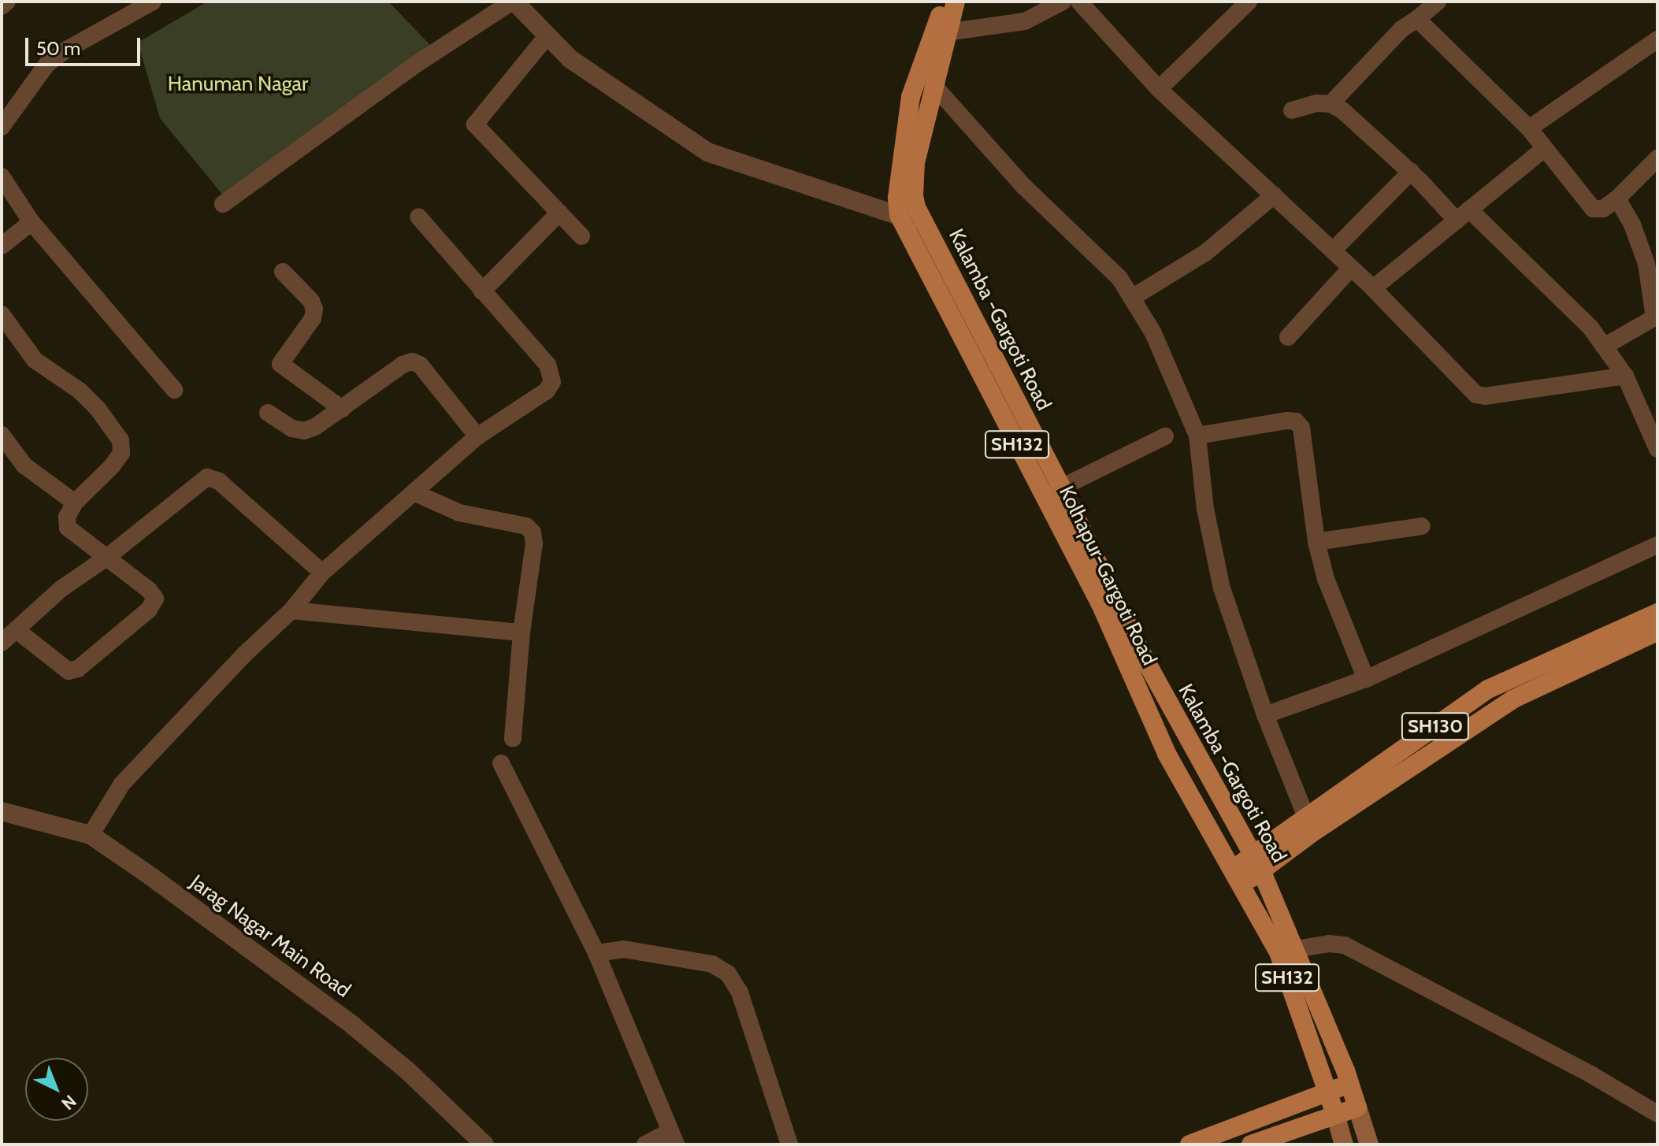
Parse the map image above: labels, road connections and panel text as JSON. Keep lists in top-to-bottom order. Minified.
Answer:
{"streets":{"main road":["Kalamba -Gargoti Road","SH132","Kolhapur-Gargoti Road","SH130"],"street":["Jarag Nagar Main Road"]},"crossings":[["Kalamba -Gargoti Road","Kolhapur-Gargoti Road"],["Kalamba -Gargoti Road","SH130"],["Kolhapur-Gargoti Road","SH130"]],"parks":["Hanuman Nagar"],"scale_bar":"50 m","north":"bottom right"}
